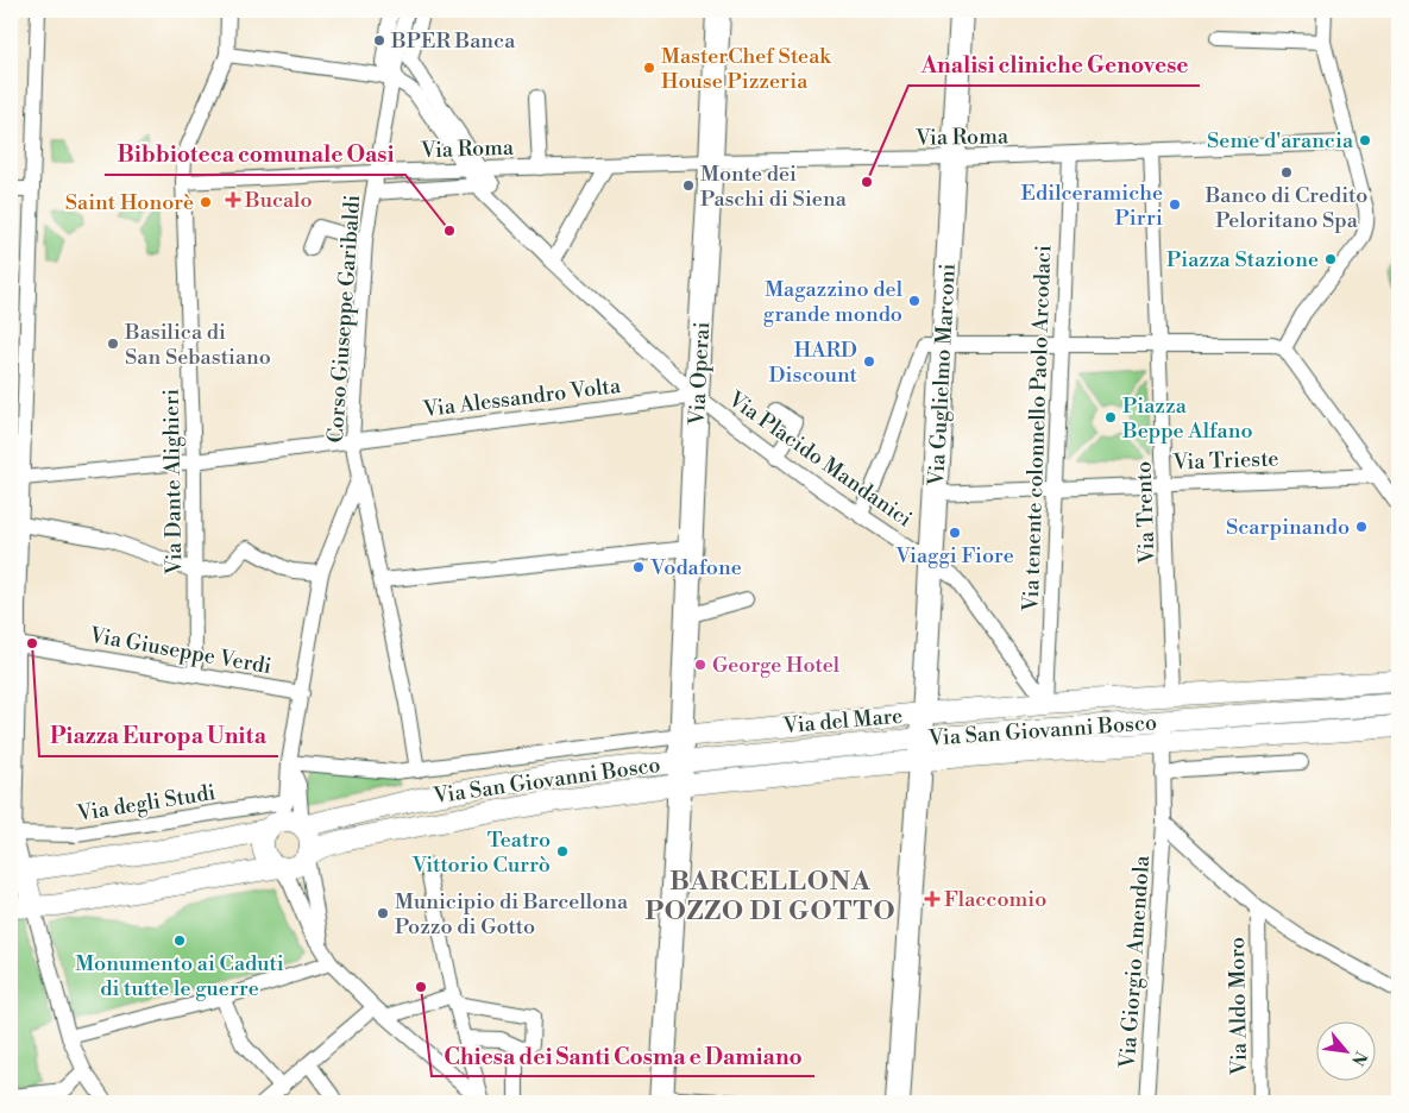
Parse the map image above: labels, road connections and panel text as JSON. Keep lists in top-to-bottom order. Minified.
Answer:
{"streets":{"main road":["Via Operai","Via Guglielmo Marconi"],"street":["Via Roma","Corso Giuseppe Garibaldi","Via Alessandro Volta","Via tenente colonnello Paolo Arcodaci","Via Placido Mandanici","Via Trieste","Via Dante Alighieri","Via Trento","Via Giuseppe Verdi","Via del Mare","Via San Giovanni Bosco","Via degli Studi","Via Giorgio Amendola","Via Aldo Moro"]},"crossings":[["Via Roma","Corso Giuseppe Garibaldi"],["Via Roma","Via Operai"],["Via Roma","Via Guglielmo Marconi"],["Via Roma","Via tenente colonnello Paolo Arcodaci"],["Via Roma","Via Placido Mandanici"],["Via Roma","Via Dante Alighieri"],["Via Roma","Via Trento"],["Corso Giuseppe Garibaldi","Via Alessandro Volta"],["Corso Giuseppe Garibaldi","Via del Mare"],["Via Operai","Via Alessandro Volta"],["Via Operai","Via Placido Mandanici"],["Via Operai","Via del Mare"],["Via Operai","Via San Giovanni Bosco"],["Via Guglielmo Marconi","Via Placido Mandanici"],["Via Guglielmo Marconi","Via Trieste"],["Via Guglielmo Marconi","Via del Mare"],["Via Guglielmo Marconi","Via San Giovanni Bosco"],["Via Alessandro Volta","Via Placido Mandanici"],["Via Alessandro Volta","Via Dante Alighieri"],["Via tenente colonnello Paolo Arcodaci","Via Placido Mandanici"],["Via tenente colonnello Paolo Arcodaci","Via Trieste"],["Via tenente colonnello Paolo Arcodaci","Via del Mare"],["Via Placido Mandanici","Via del Mare"],["Via Trieste","Via Trento"],["Via Dante Alighieri","Via Giuseppe Verdi"],["Via Trento","Via del Mare"],["Via San Giovanni Bosco","Via Giorgio Amendola"]],"districts":["BARCELLONA POZZO DI GOTTO"],"places":{"other":["BPER Banca","MasterChef Steak House Pizzeria","Seme d'arancia","Banco di Credito Peloritano Spa","Analisi cliniche Genovese","Monte dei Paschi di Siena","Saint Honorè","Edilceramiche Pirri","Bibbioteca comunale Oasi","Piazza Stazione","Magazzino del grande mondo","Basilica di San Sebastiano","HARD Discount","Piazza Beppe Alfano","Scarpinando","Viaggi Fiore","Vodafone","Piazza Europa Unita","George Hotel","Teatro Vittorio Currò","Municipio di Barcellona Pozzo di Gotto","Monumento ai Caduti di tutte le guerre","Chiesa dei Santi Cosma e Damiano"],"health":["Bucalo","Flaccomio"]},"north":"bottom right"}
